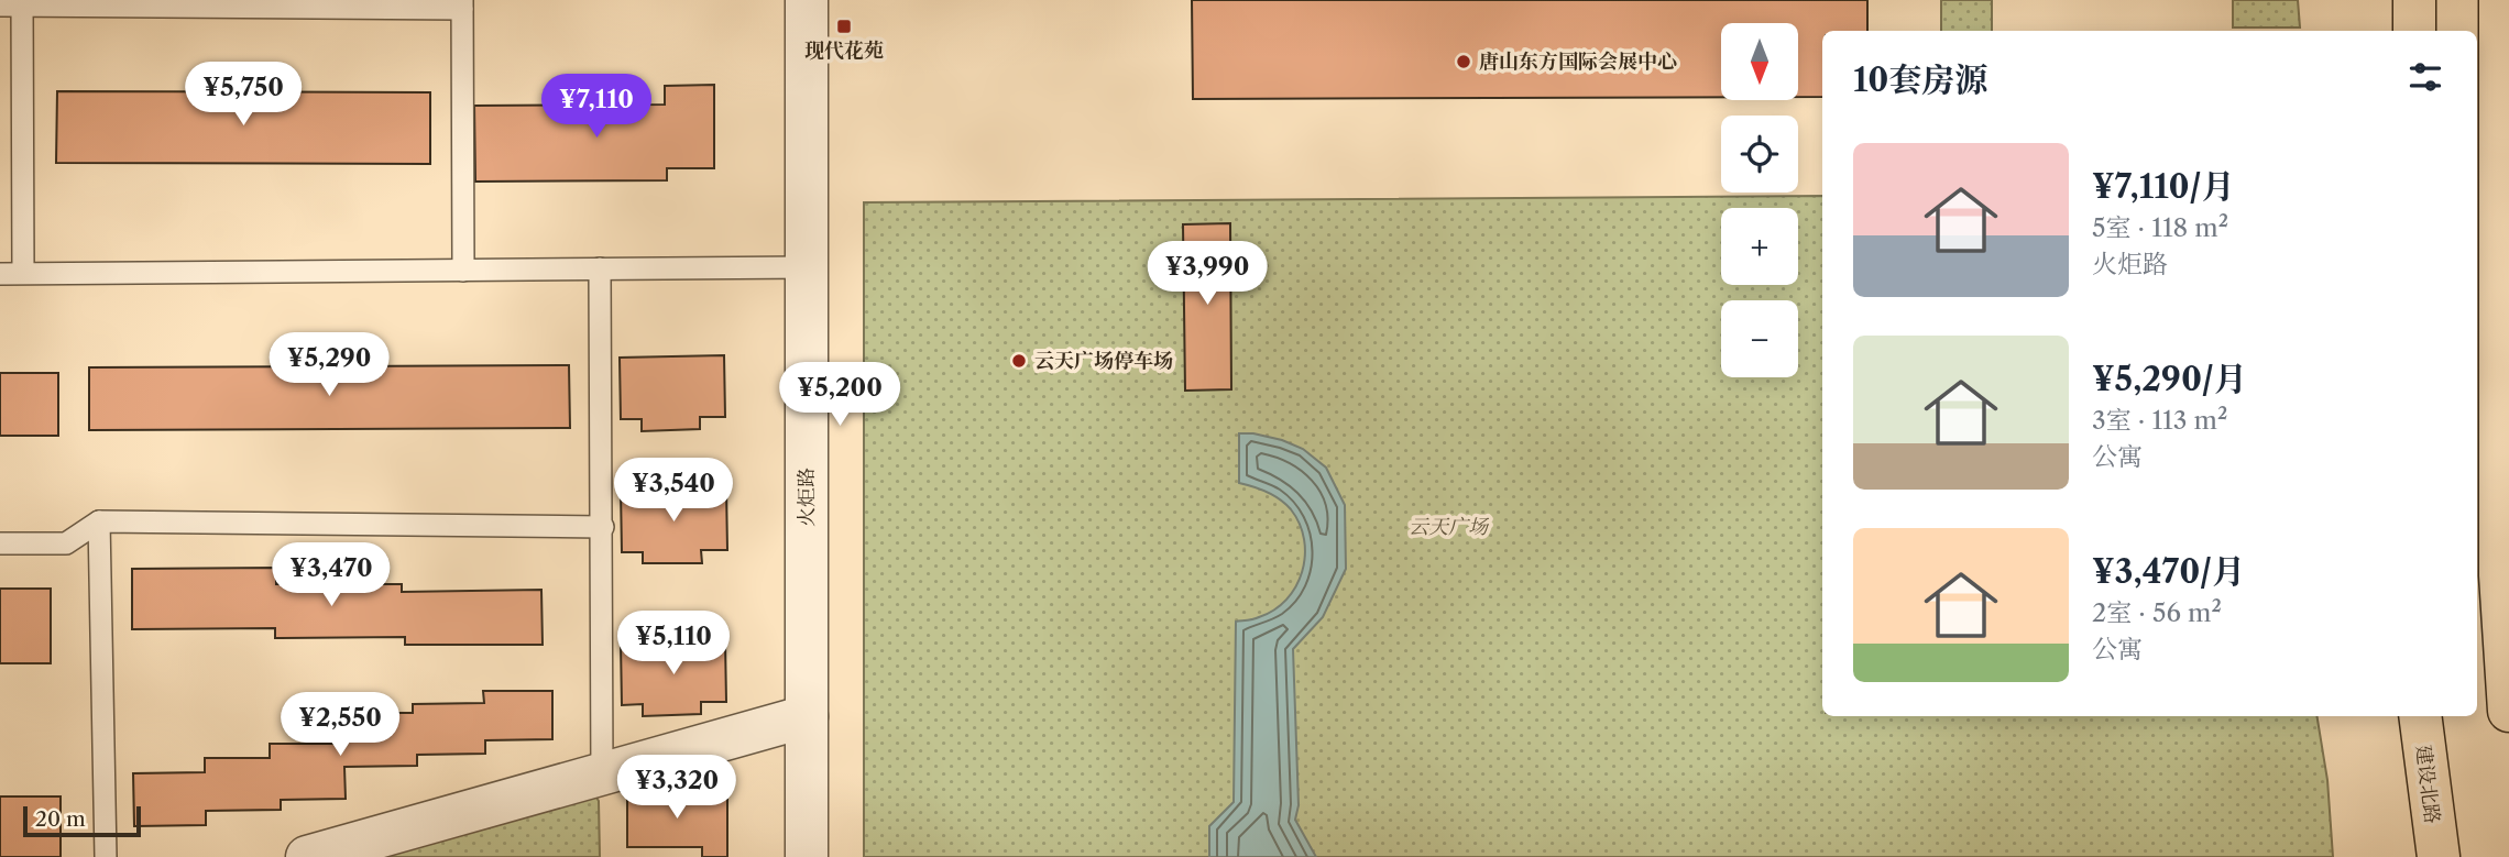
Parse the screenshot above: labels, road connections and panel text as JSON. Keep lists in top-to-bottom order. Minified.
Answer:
{"streets":{"main road":["建设北路"],"street":["火炬路"]},"parks":["云天广场"],"places":{"transit":["现代花苑"],"other":["唐山东方国际会展中心","云天广场停车场"]},"scale_bar":"20 m","north":"bottom","page":{"map_buttons":["+","−"],"heading":"10套房源","price":["¥5,750","¥7,110","¥3,990","¥5,290","¥5,200","¥3,540","¥3,470","¥5,110","¥2,550","¥3,320"],"list":[{"name":"¥7,110/月","note":"5室 · 118 m² · 火炬路"},{"name":"¥5,290/月","note":"3室 · 113 m² · 公寓"},{"name":"¥3,470/月","note":"2室 · 56 m² · 公寓"}],"scale":"20 m"}}
